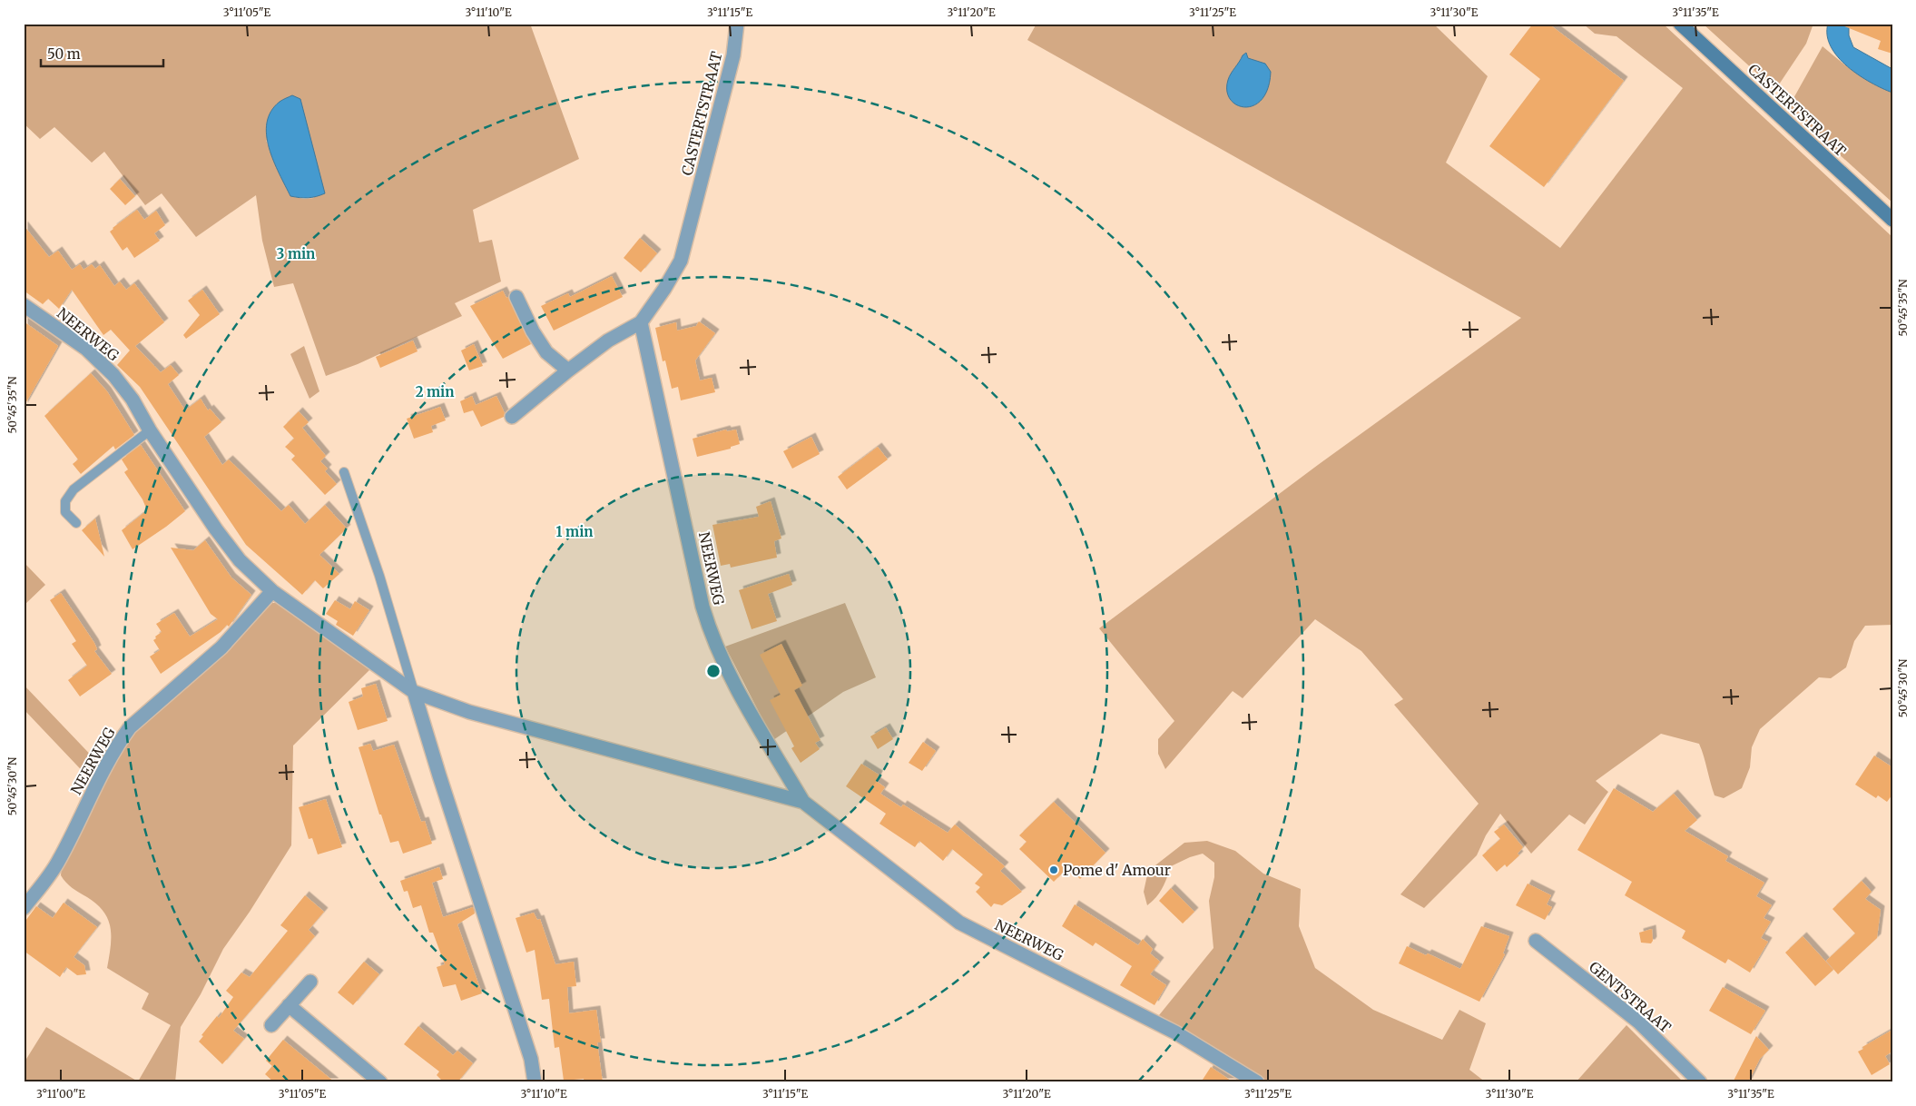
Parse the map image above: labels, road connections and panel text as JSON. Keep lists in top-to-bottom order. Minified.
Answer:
{"streets":{"main road":["CASTERTSTRAAT"],"street":["NEERWEG","GENTSTRAAT"]},"crossings":[["CASTERTSTRAAT","NEERWEG"]],"places":["Pome d' Amour"],"scale_bar":"50 m","coordinates":["3°11'05\"E","3°11'10\"E","3°11'15\"E","3°11'20\"E","3°11'25\"E","3°11'30\"E","3°11'35\"E","50°45'35\"N","50°45'30\"N","3°11'00\"E"],"rings":["3 min","2 min","1 min"]}
